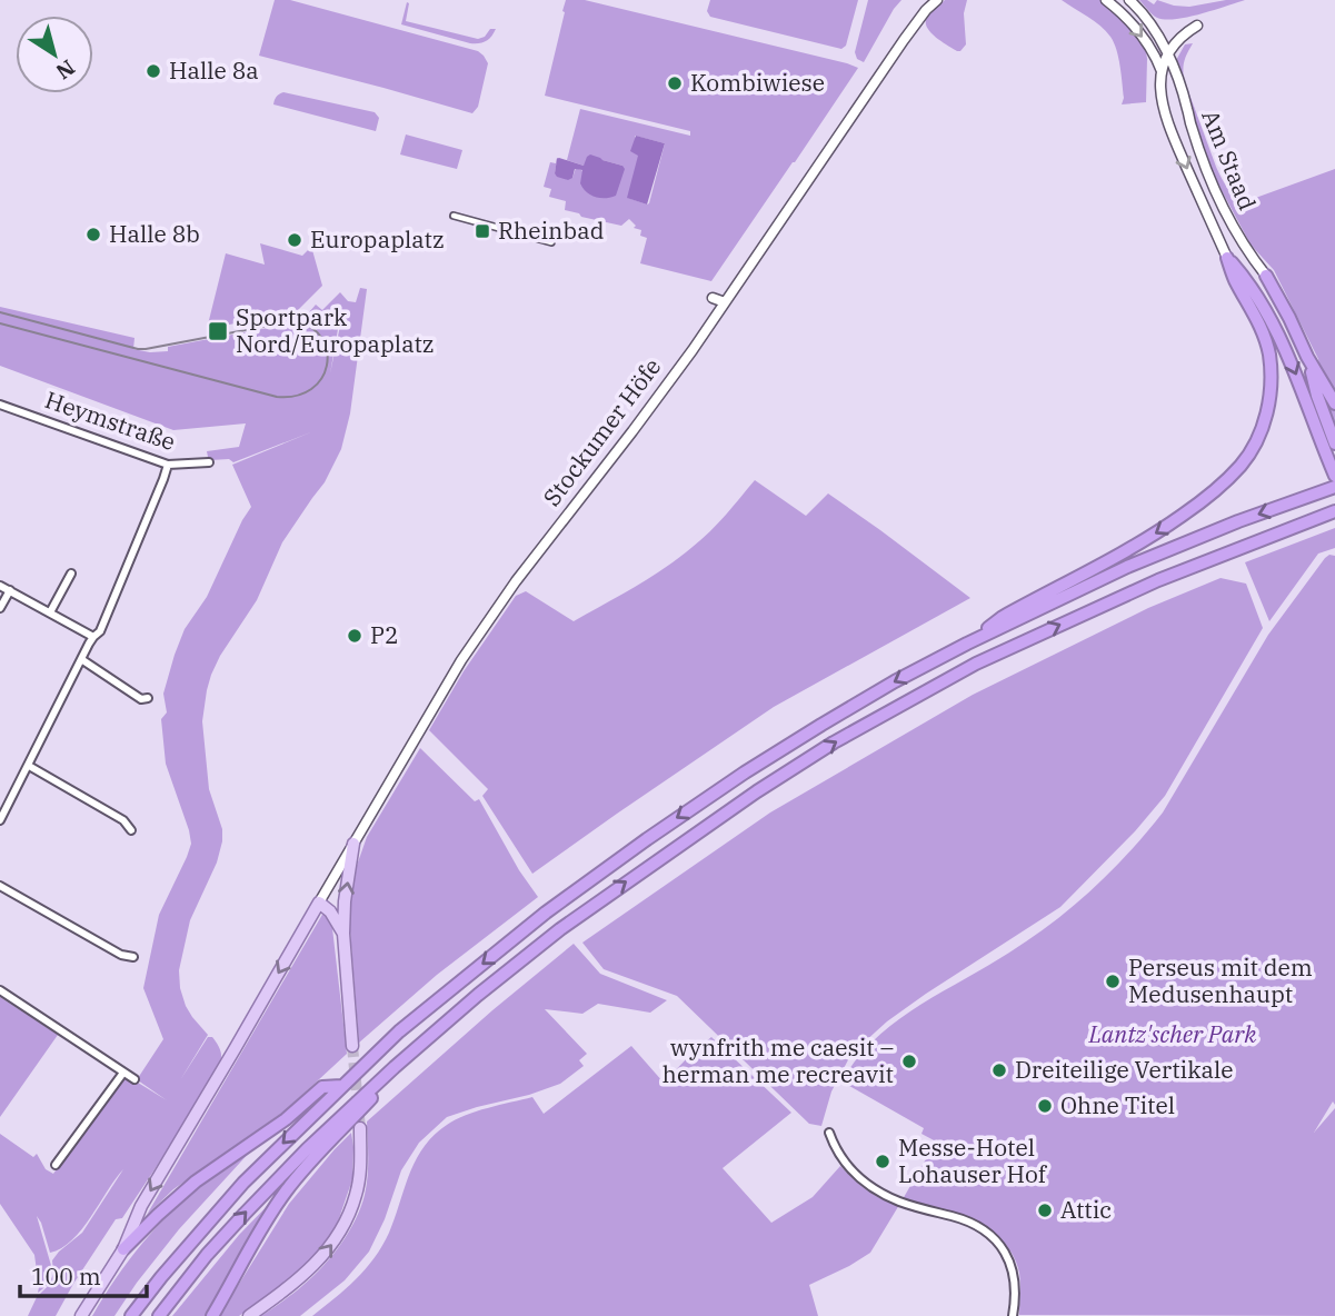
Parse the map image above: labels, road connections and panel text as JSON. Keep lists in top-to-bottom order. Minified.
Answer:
{"streets":{"street":["Am Staad","Heymstraße","Stockumer Höfe"]},"parks":["Lantz'scher Park"],"places":{"other":["Halle 8a","Kombiwiese","Halle 8b","Europaplatz","P2","Perseus mit dem Medusenhaupt","wynfrith me caesit – herman me recreavit","Dreiteilige Vertikale","Ohne Titel","Messe-Hotel Lohauser Hof","Attic"],"transit":["Rheinbad","Sportpark Nord/Europaplatz"]},"scale_bar":"100 m","north":"bottom right"}
